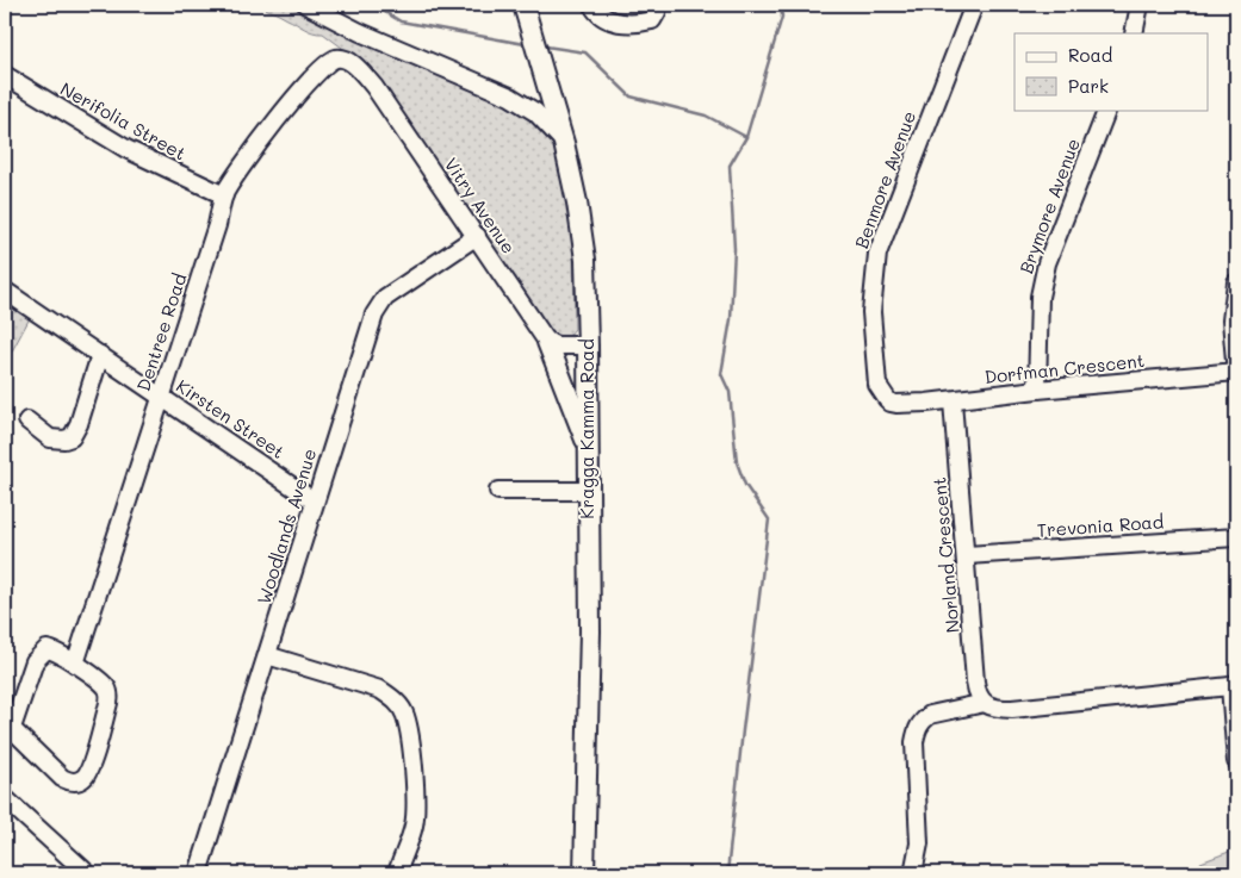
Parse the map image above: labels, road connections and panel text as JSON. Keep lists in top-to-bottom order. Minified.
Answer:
{"streets":{"main road":["Kragga Kamma Road"],"street":["Nerifolia Street","Benmore Avenue","Vitry Avenue","Brymore Avenue","Dentree Road","Dorfman Crescent","Kirsten Street","Woodlands Avenue","Trevonia Road","Norland Crescent"]},"crossings":[["Nerifolia Street","Dentree Road"],["Benmore Avenue","Dorfman Crescent"],["Vitry Avenue","Dentree Road"],["Vitry Avenue","Woodlands Avenue"],["Brymore Avenue","Dorfman Crescent"],["Dentree Road","Kirsten Street"],["Dorfman Crescent","Norland Crescent"],["Kirsten Street","Woodlands Avenue"],["Trevonia Road","Norland Crescent"]],"legend":["Road","Park"]}
